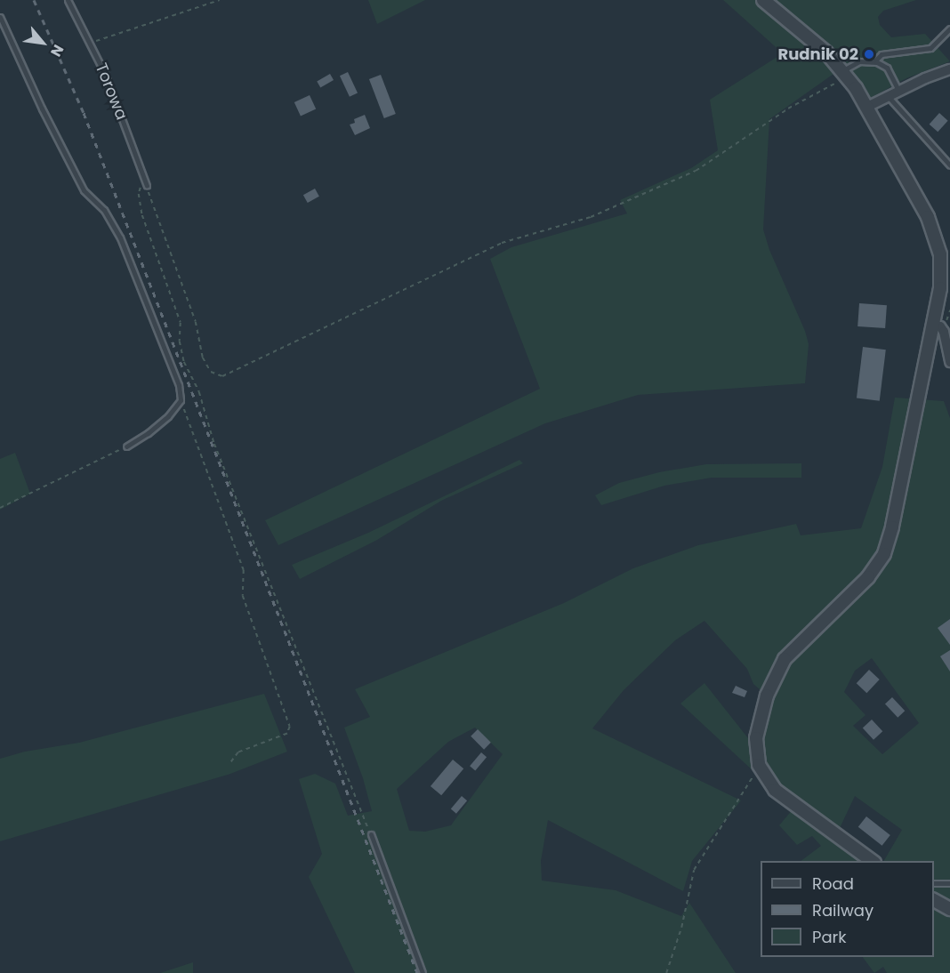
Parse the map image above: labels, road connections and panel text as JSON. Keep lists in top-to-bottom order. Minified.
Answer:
{"streets":{"lane":["Torowa"]},"places":["Rudnik 02"],"legend":["Road","Railway","Park"],"north":"bottom right"}
